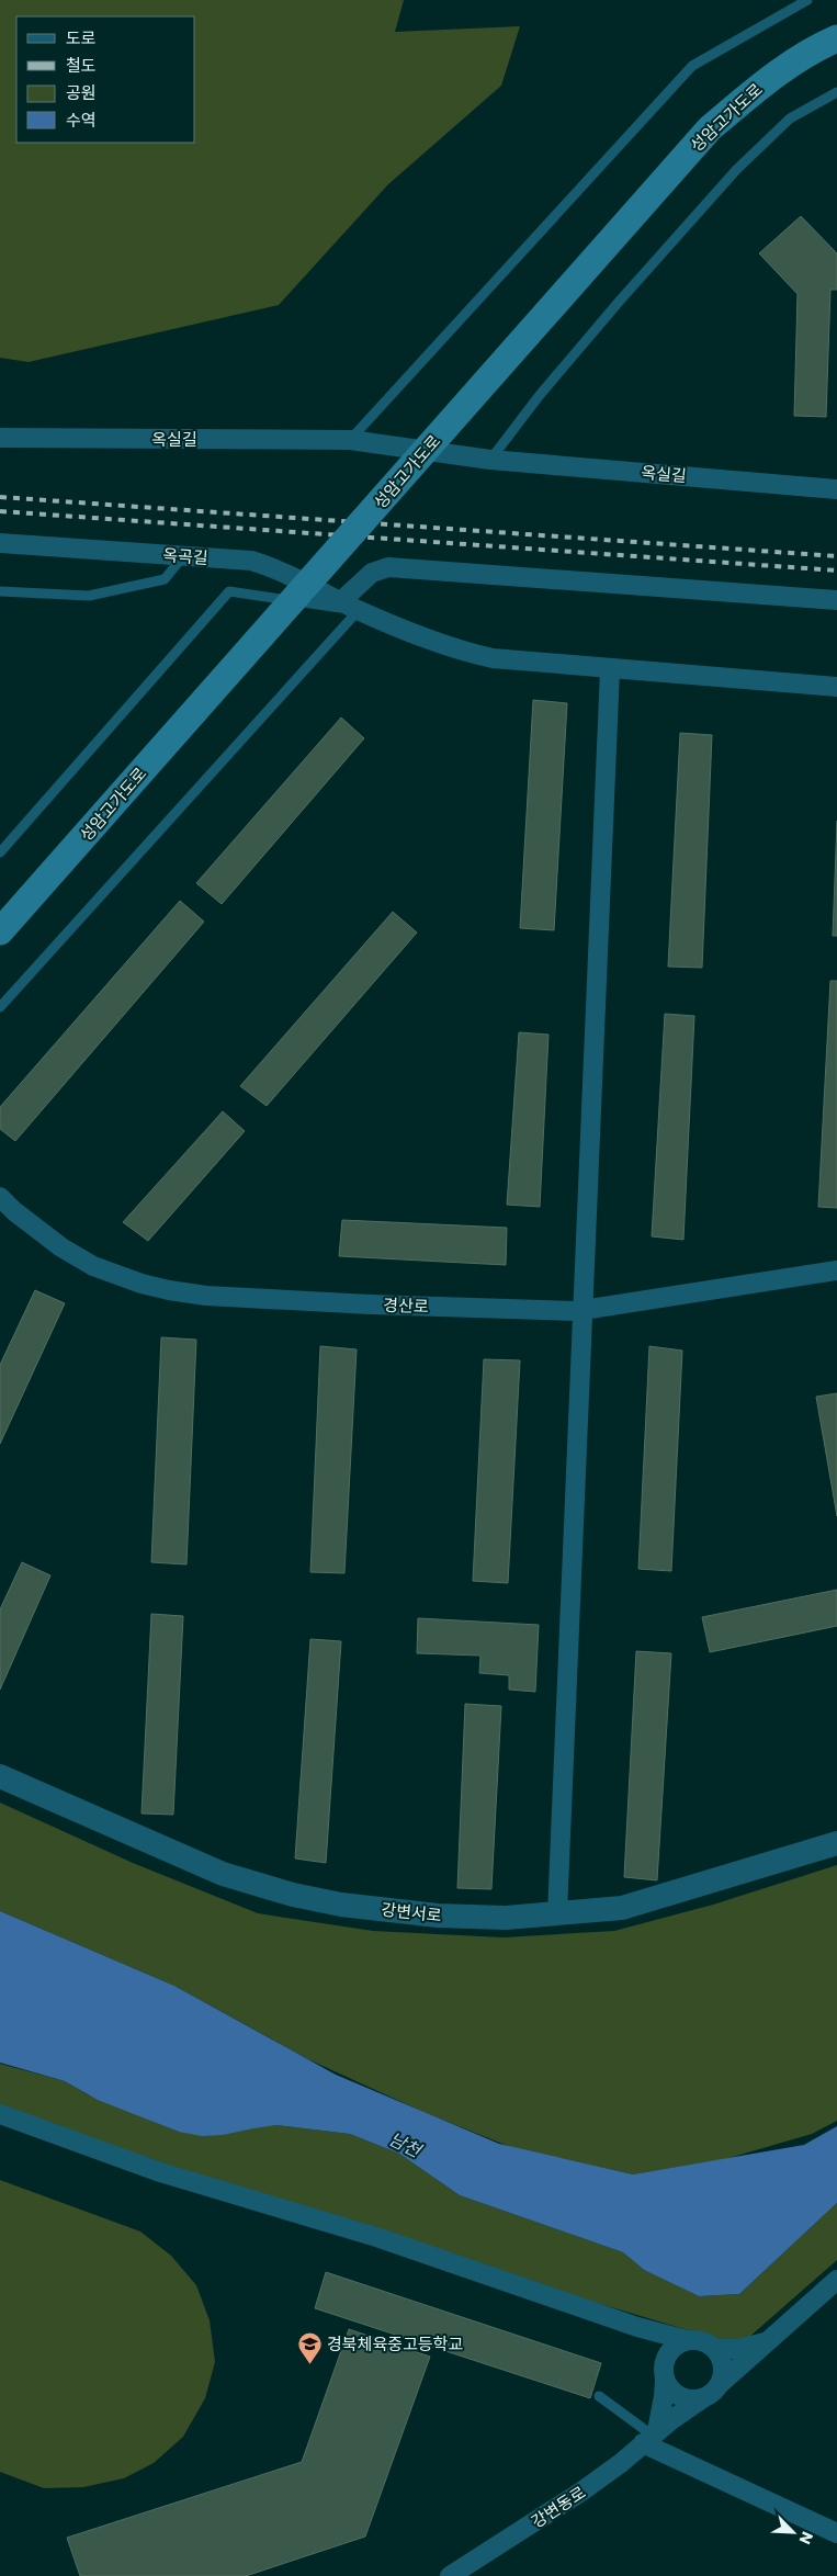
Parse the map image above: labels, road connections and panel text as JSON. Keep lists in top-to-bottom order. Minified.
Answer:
{"streets":{"main road":["성암고가도로"],"street":["옥실길","옥곡길","경산로","강변서로","강변동로"]},"water":["남천"],"places":{"school or university":["경북체육중고등학교"]},"legend":["도로","철도","공원","수역"],"north":"bottom right"}
